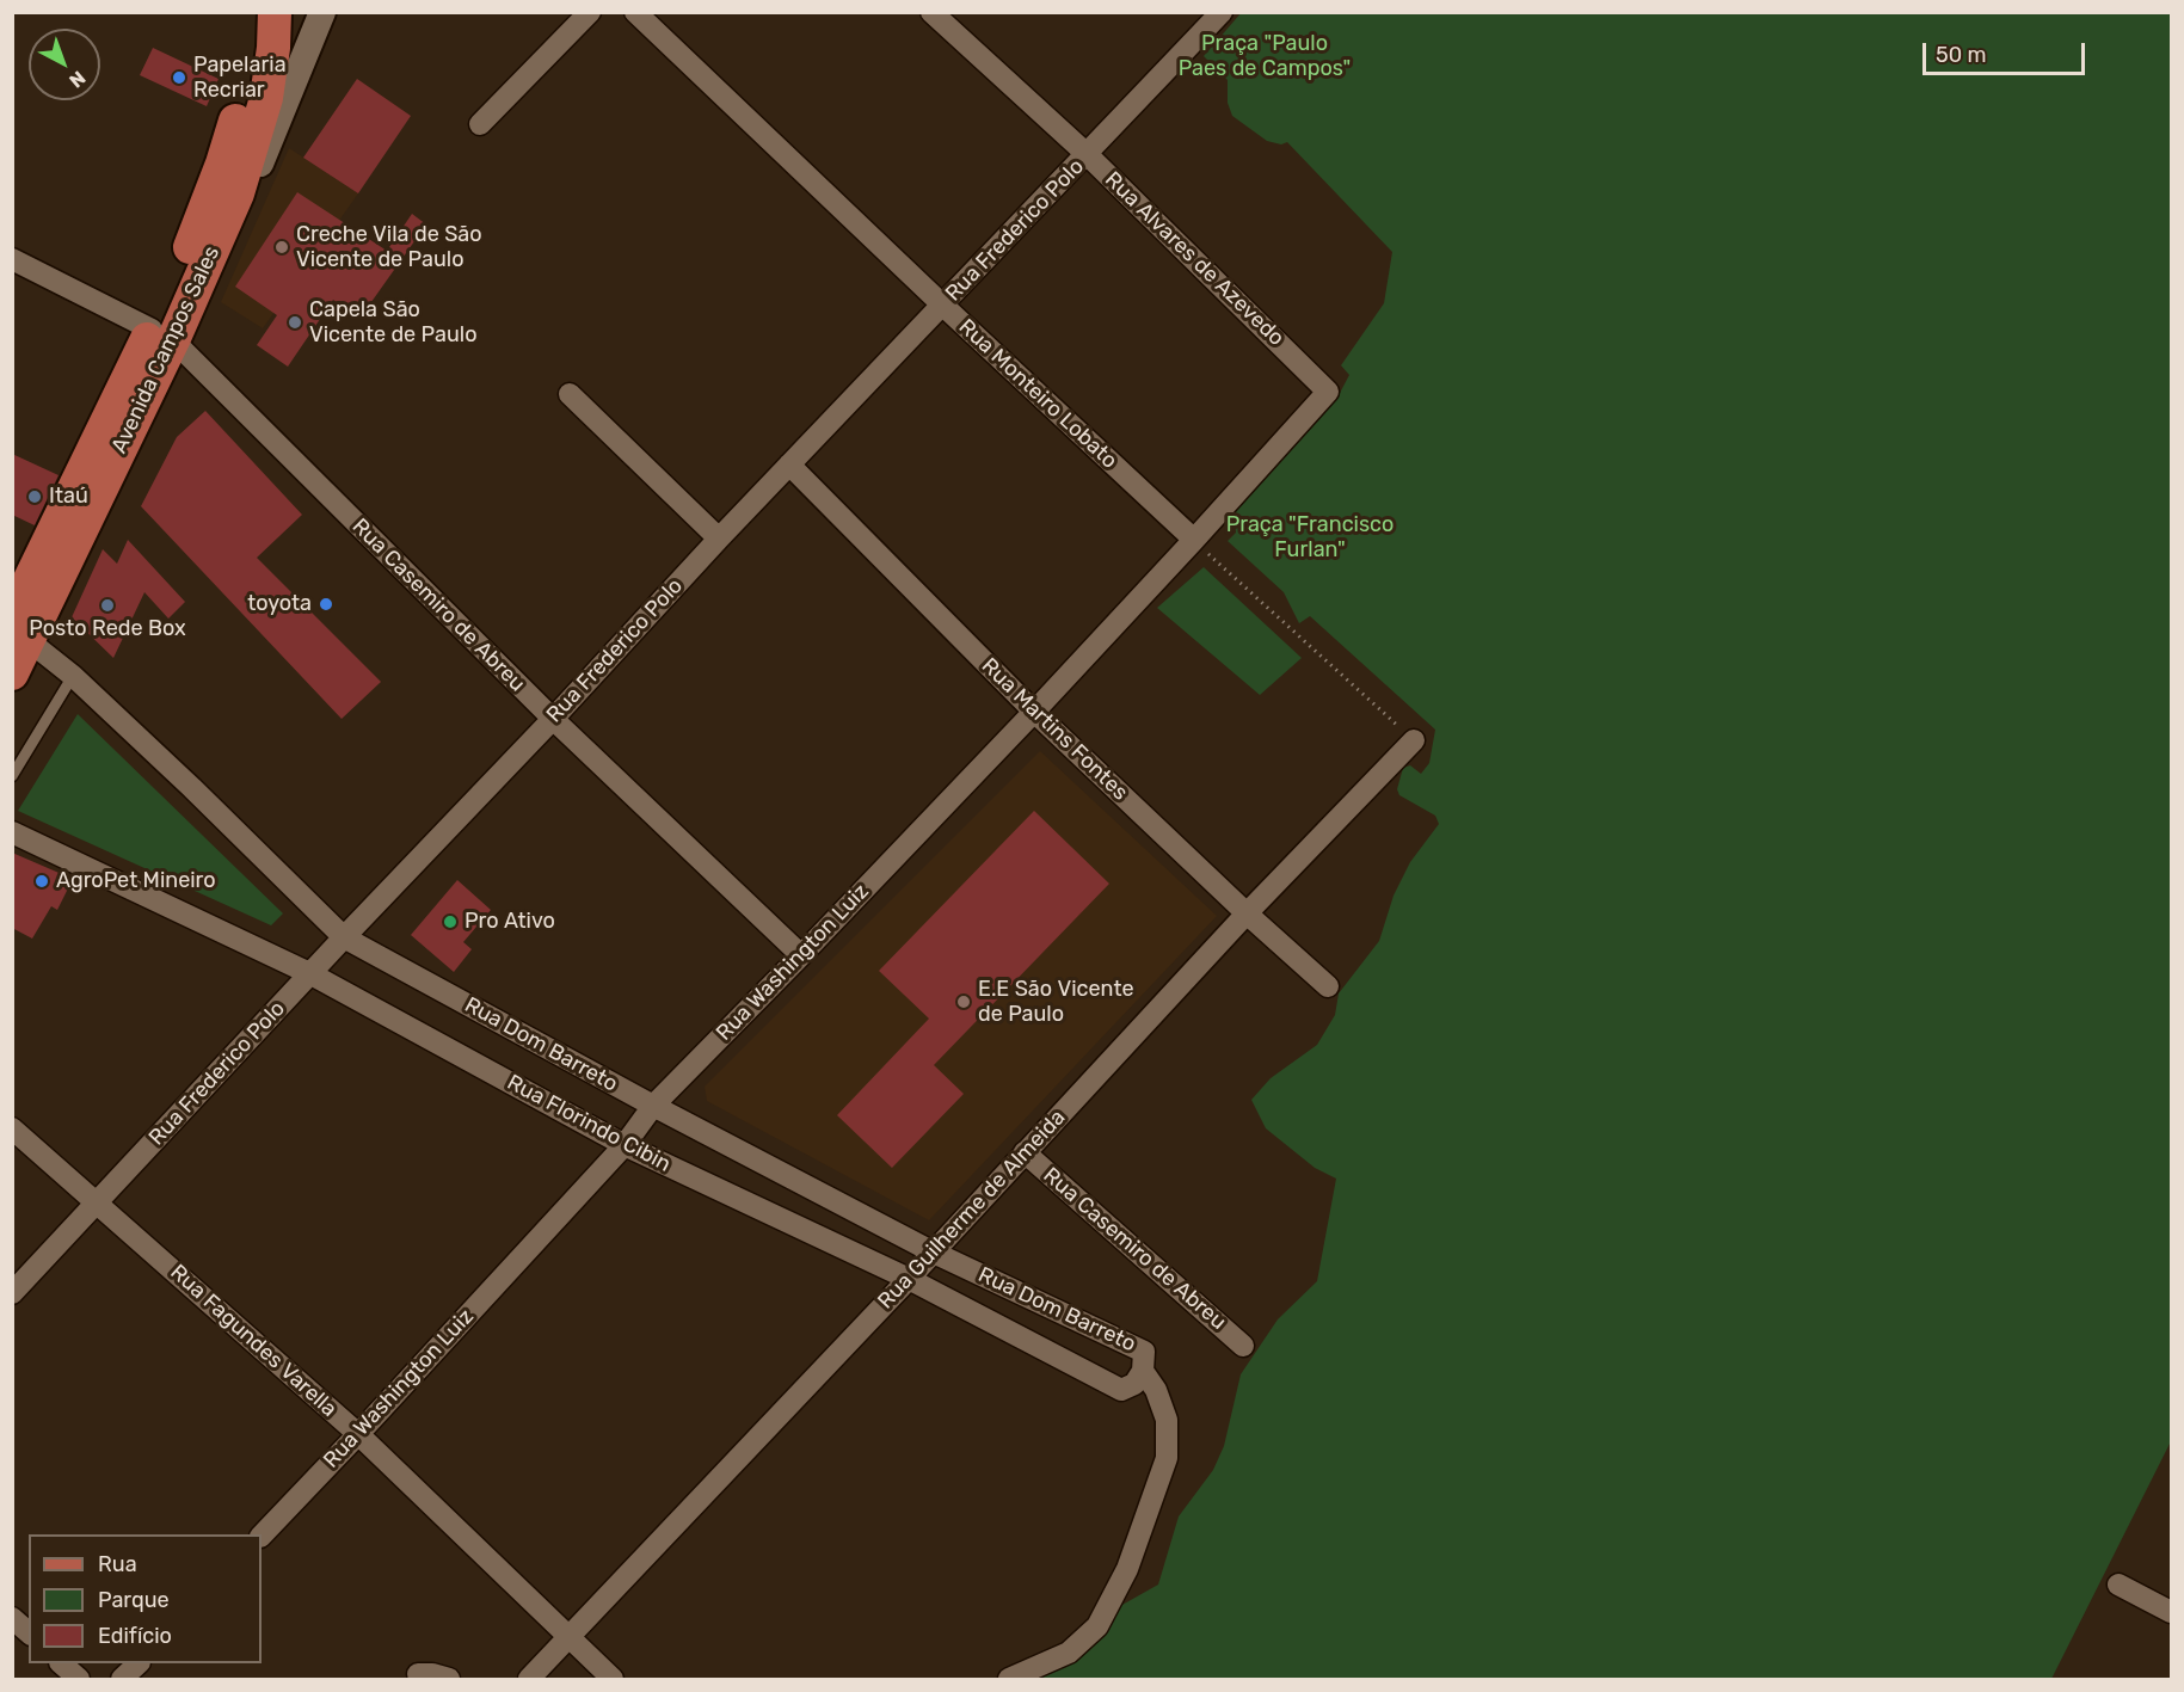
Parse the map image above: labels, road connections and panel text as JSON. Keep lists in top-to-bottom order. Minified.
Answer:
{"streets":{"main road":["Avenida Campos Sales"],"street":["Rua Frederico Polo","Rua Alvares de Azevedo","Rua Monteiro Lobato","Rua Casemiro de Abreu","Rua Martins Fontes","Rua Washington Luiz","Rua Dom Barreto","Rua Florindo Cibin","Rua Guilherme de Almeida","Rua Fagundes Varella"]},"crossings":[["Rua Frederico Polo","Rua Alvares de Azevedo"],["Rua Frederico Polo","Rua Monteiro Lobato"],["Rua Frederico Polo","Rua Casemiro de Abreu"],["Rua Frederico Polo","Rua Martins Fontes"],["Rua Frederico Polo","Rua Dom Barreto"],["Rua Frederico Polo","Rua Florindo Cibin"],["Rua Frederico Polo","Rua Fagundes Varella"],["Rua Alvares de Azevedo","Rua Washington Luiz"],["Avenida Campos Sales","Rua Casemiro de Abreu"],["Avenida Campos Sales","Rua Dom Barreto"],["Rua Monteiro Lobato","Rua Washington Luiz"],["Rua Casemiro de Abreu","Rua Washington Luiz"],["Rua Casemiro de Abreu","Rua Guilherme de Almeida"],["Rua Martins Fontes","Rua Washington Luiz"],["Rua Martins Fontes","Rua Guilherme de Almeida"],["Rua Washington Luiz","Rua Dom Barreto"],["Rua Washington Luiz","Rua Florindo Cibin"],["Rua Washington Luiz","Rua Fagundes Varella"],["Rua Dom Barreto","Rua Florindo Cibin"],["Rua Dom Barreto","Rua Guilherme de Almeida"],["Rua Florindo Cibin","Rua Guilherme de Almeida"],["Rua Guilherme de Almeida","Rua Fagundes Varella"]],"parks":["Praça \"Paulo Paes de Campos\"","Praça \"Francisco Furlan\""],"places":["Papelaria Recriar","Creche Vila de São Vicente de Paulo","Capela São Vicente de Paulo","Itaú","toyota","Posto Rede Box","AgroPet Mineiro","Pro Ativo","E.E São Vicente de Paulo"],"legend":["Rua","Parque","Edifício"],"scale_bar":"50 m","north":"bottom right"}
